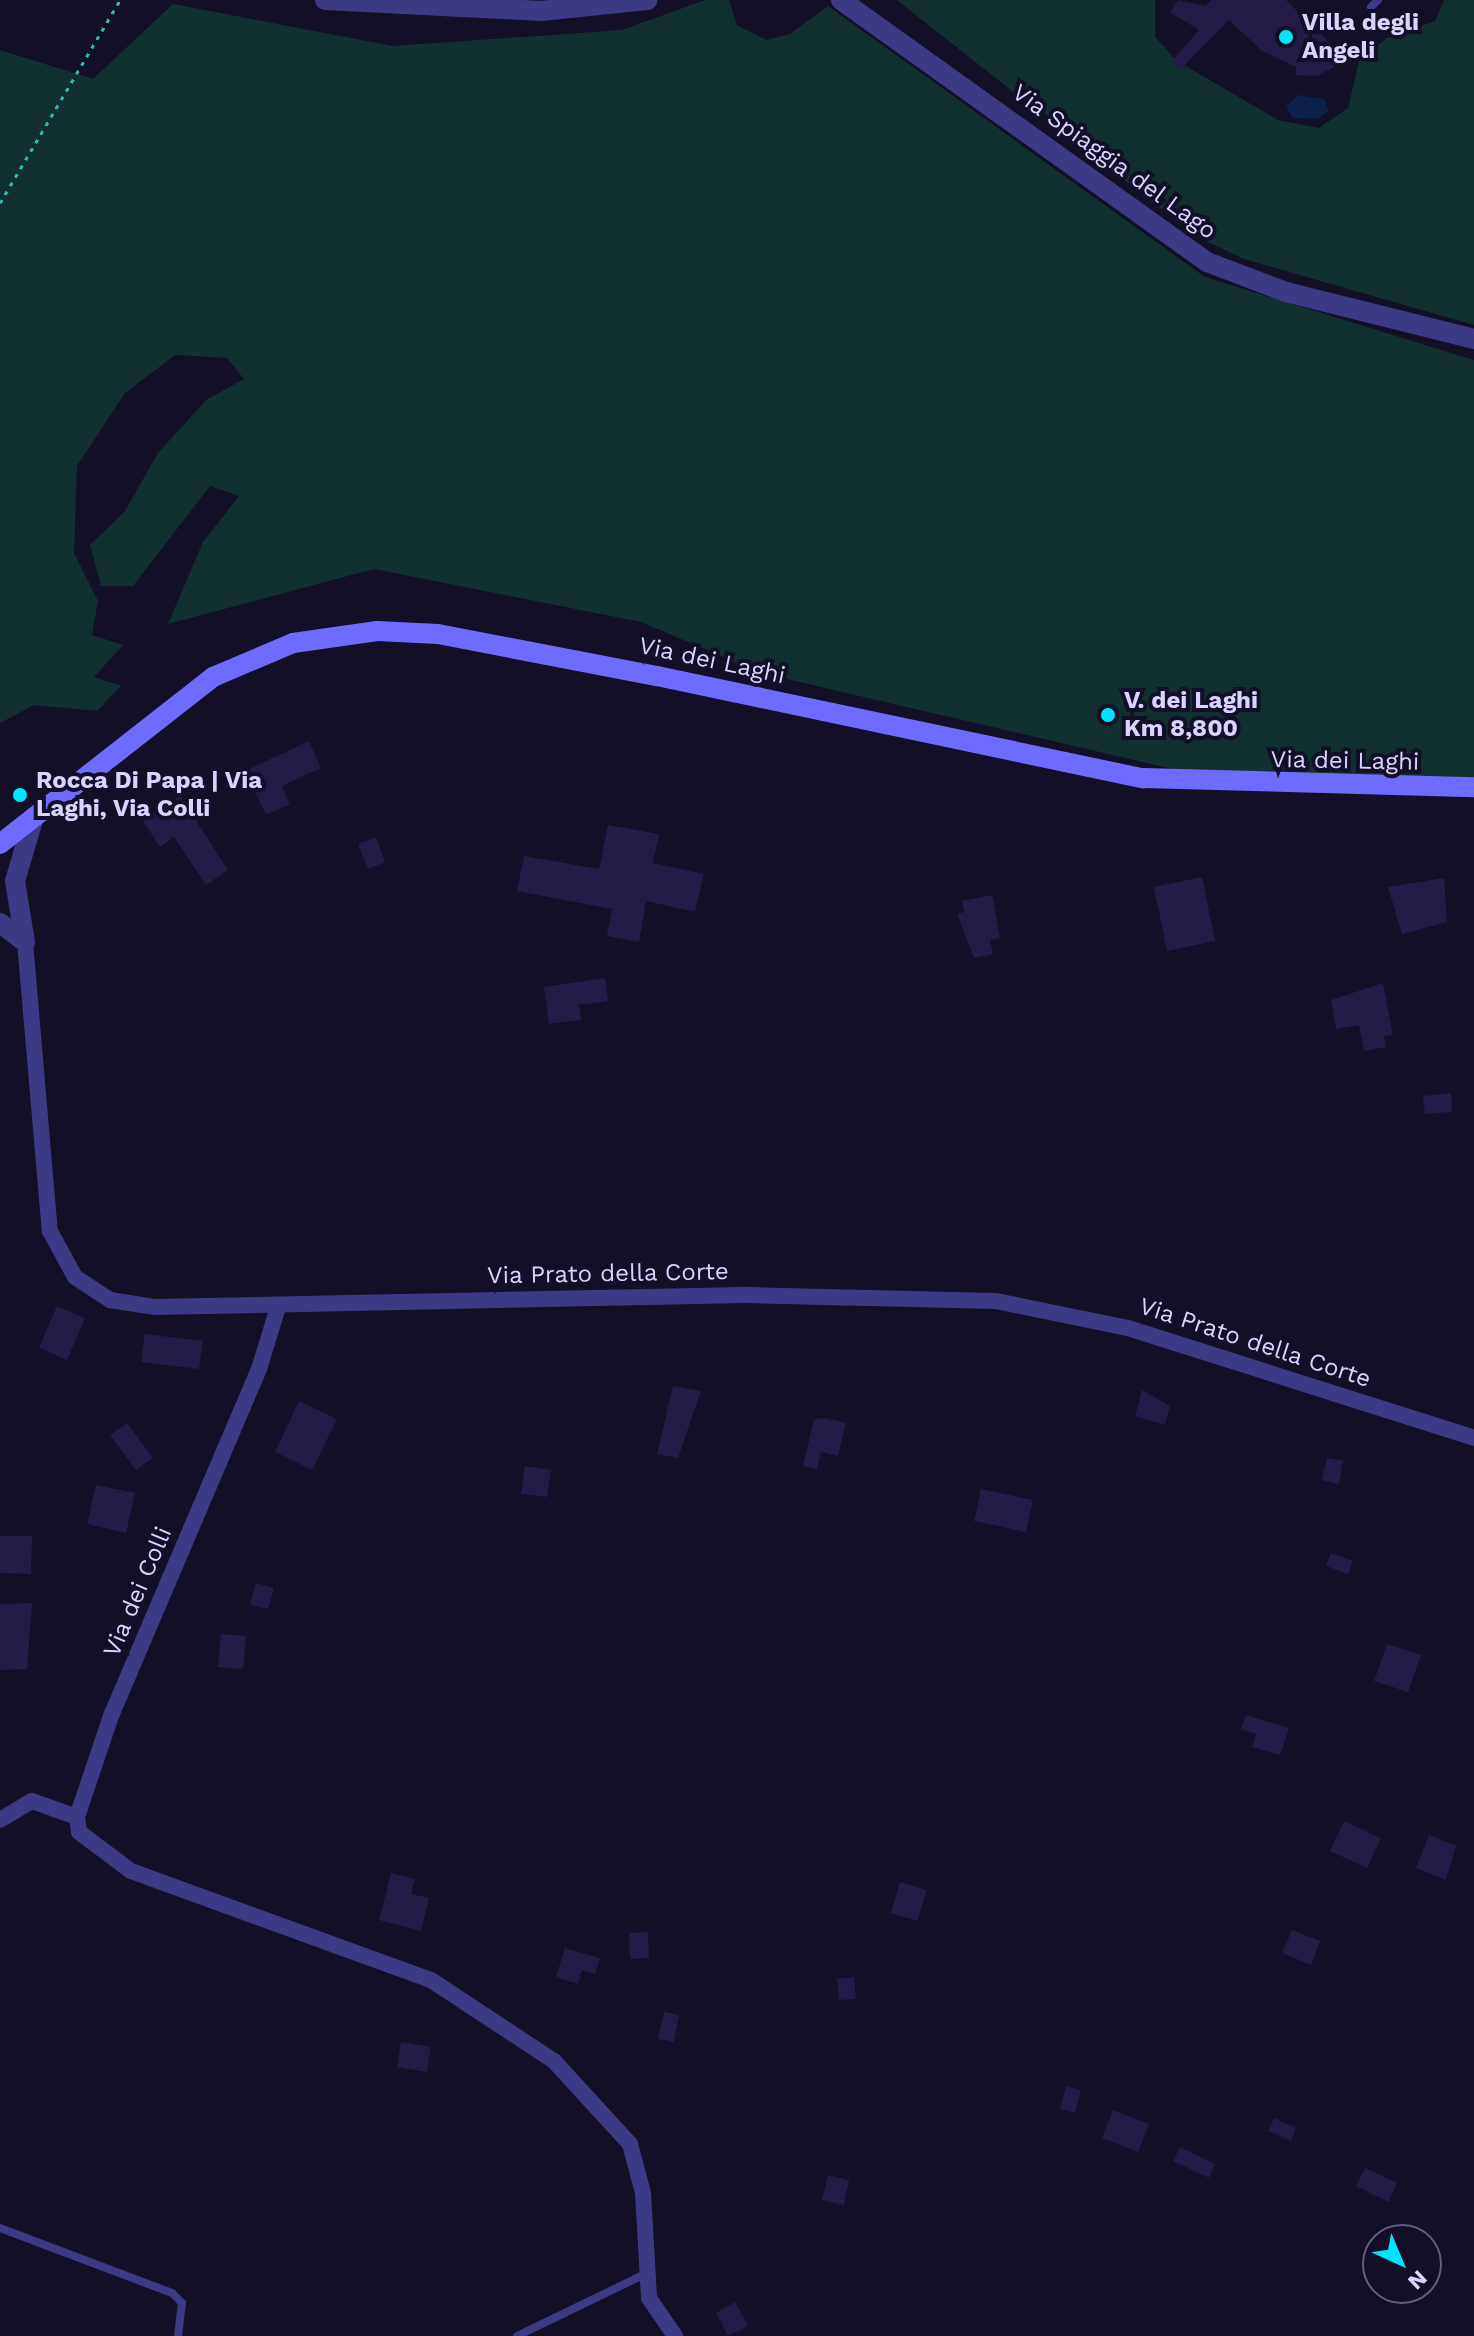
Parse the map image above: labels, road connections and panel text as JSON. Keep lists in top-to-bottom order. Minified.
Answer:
{"streets":{"main road":["Via dei Laghi"],"street":["Via Spiaggia del Lago","Via Prato della Corte","Via dei Colli"]},"crossings":[["Via Prato della Corte","Via dei Colli"]],"places":["Villa degli Angeli","V. dei Laghi Km 8,800","Rocca Di Papa | Via Laghi, Via Colli"],"north":"bottom right"}
